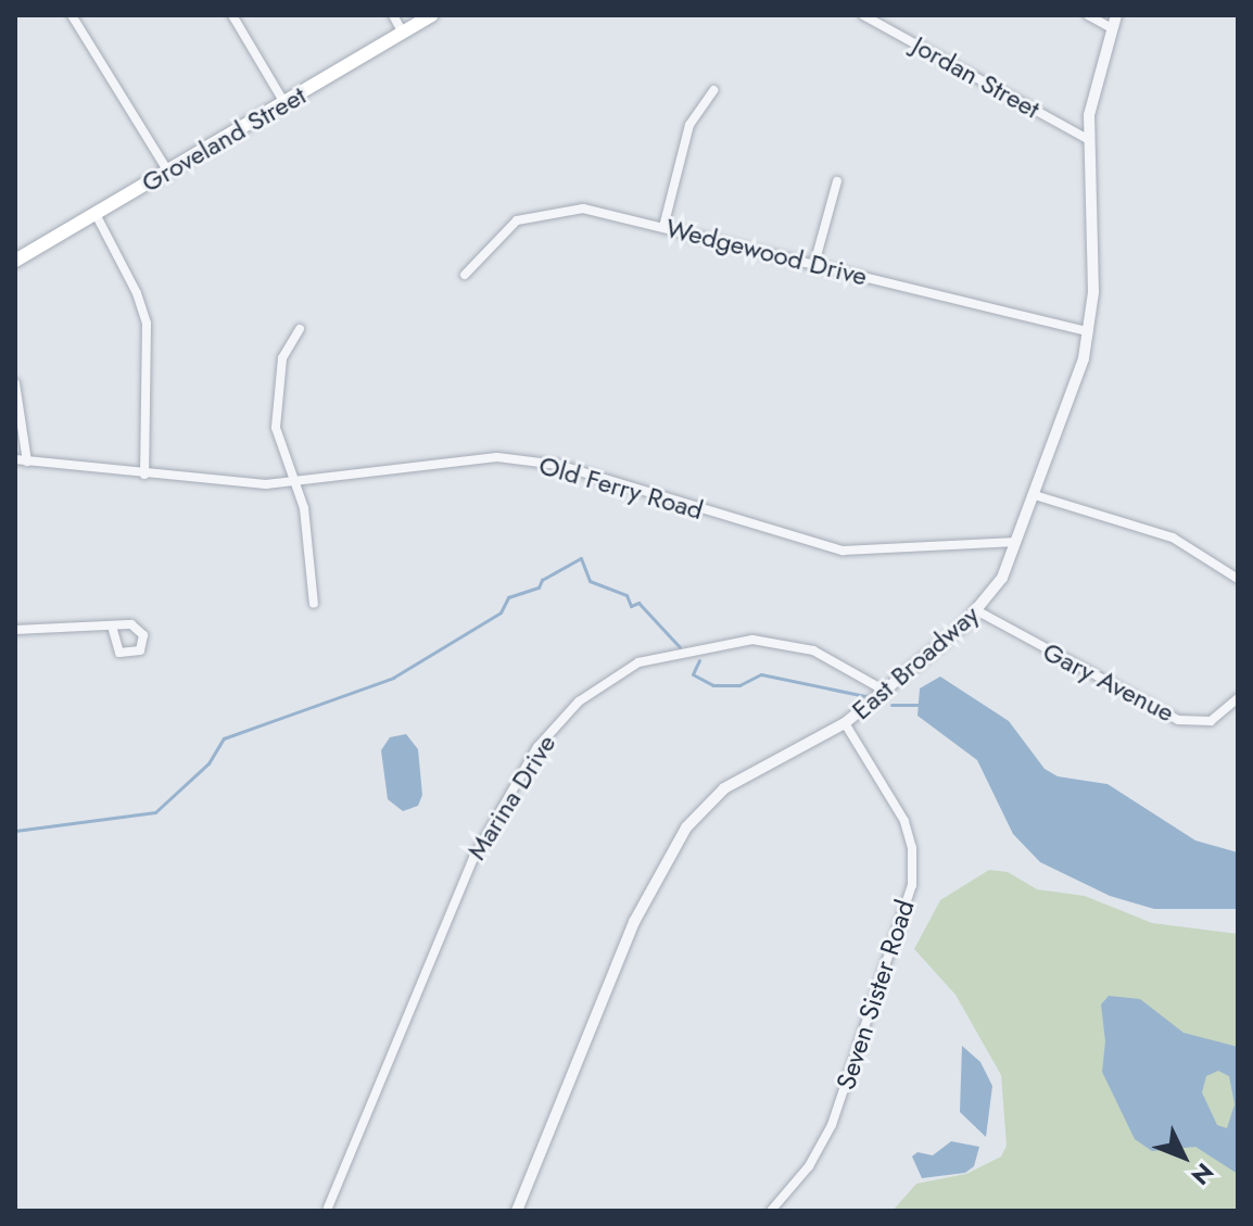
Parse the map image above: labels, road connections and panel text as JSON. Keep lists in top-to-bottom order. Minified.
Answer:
{"streets":{"main road":["Groveland Street"],"street":["Jordan Street","Wedgewood Drive","Old Ferry Road","East Broadway","Gary Avenue","Marina Drive","Seven Sister Road"]},"crossings":[["Jordan Street","East Broadway"],["Wedgewood Drive","East Broadway"],["Old Ferry Road","East Broadway"],["East Broadway","Gary Avenue"],["East Broadway","Marina Drive"],["East Broadway","Seven Sister Road"]],"north":"bottom right"}
